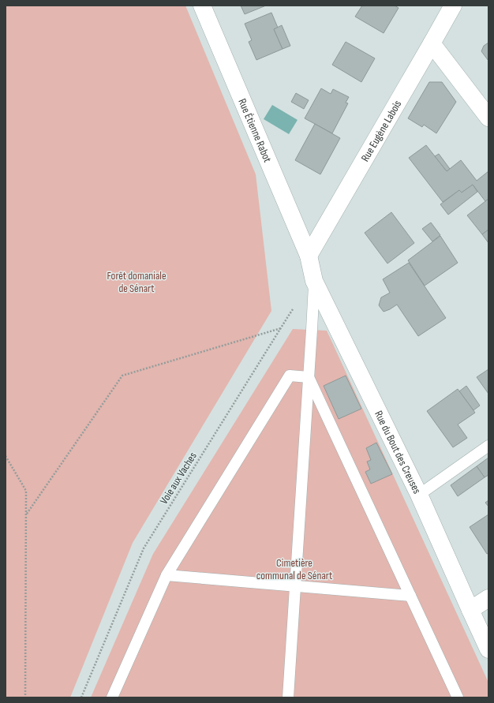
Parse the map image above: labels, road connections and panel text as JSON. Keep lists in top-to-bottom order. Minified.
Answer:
{"streets":{"street":["Rue Étienne Rabot","Rue Eugène Labois","Rue du Bout des Creuses"],"path":["Voie aux Vaches"]},"crossings":[["Rue Étienne Rabot","Rue Eugène Labois"],["Rue Étienne Rabot","Rue du Bout des Creuses"],["Rue Eugène Labois","Rue du Bout des Creuses"],["Rue du Bout des Creuses","Voie aux Vaches"]],"parks":["Forêt domaniale de Sénart","Cimetière communal de Sénart"]}
